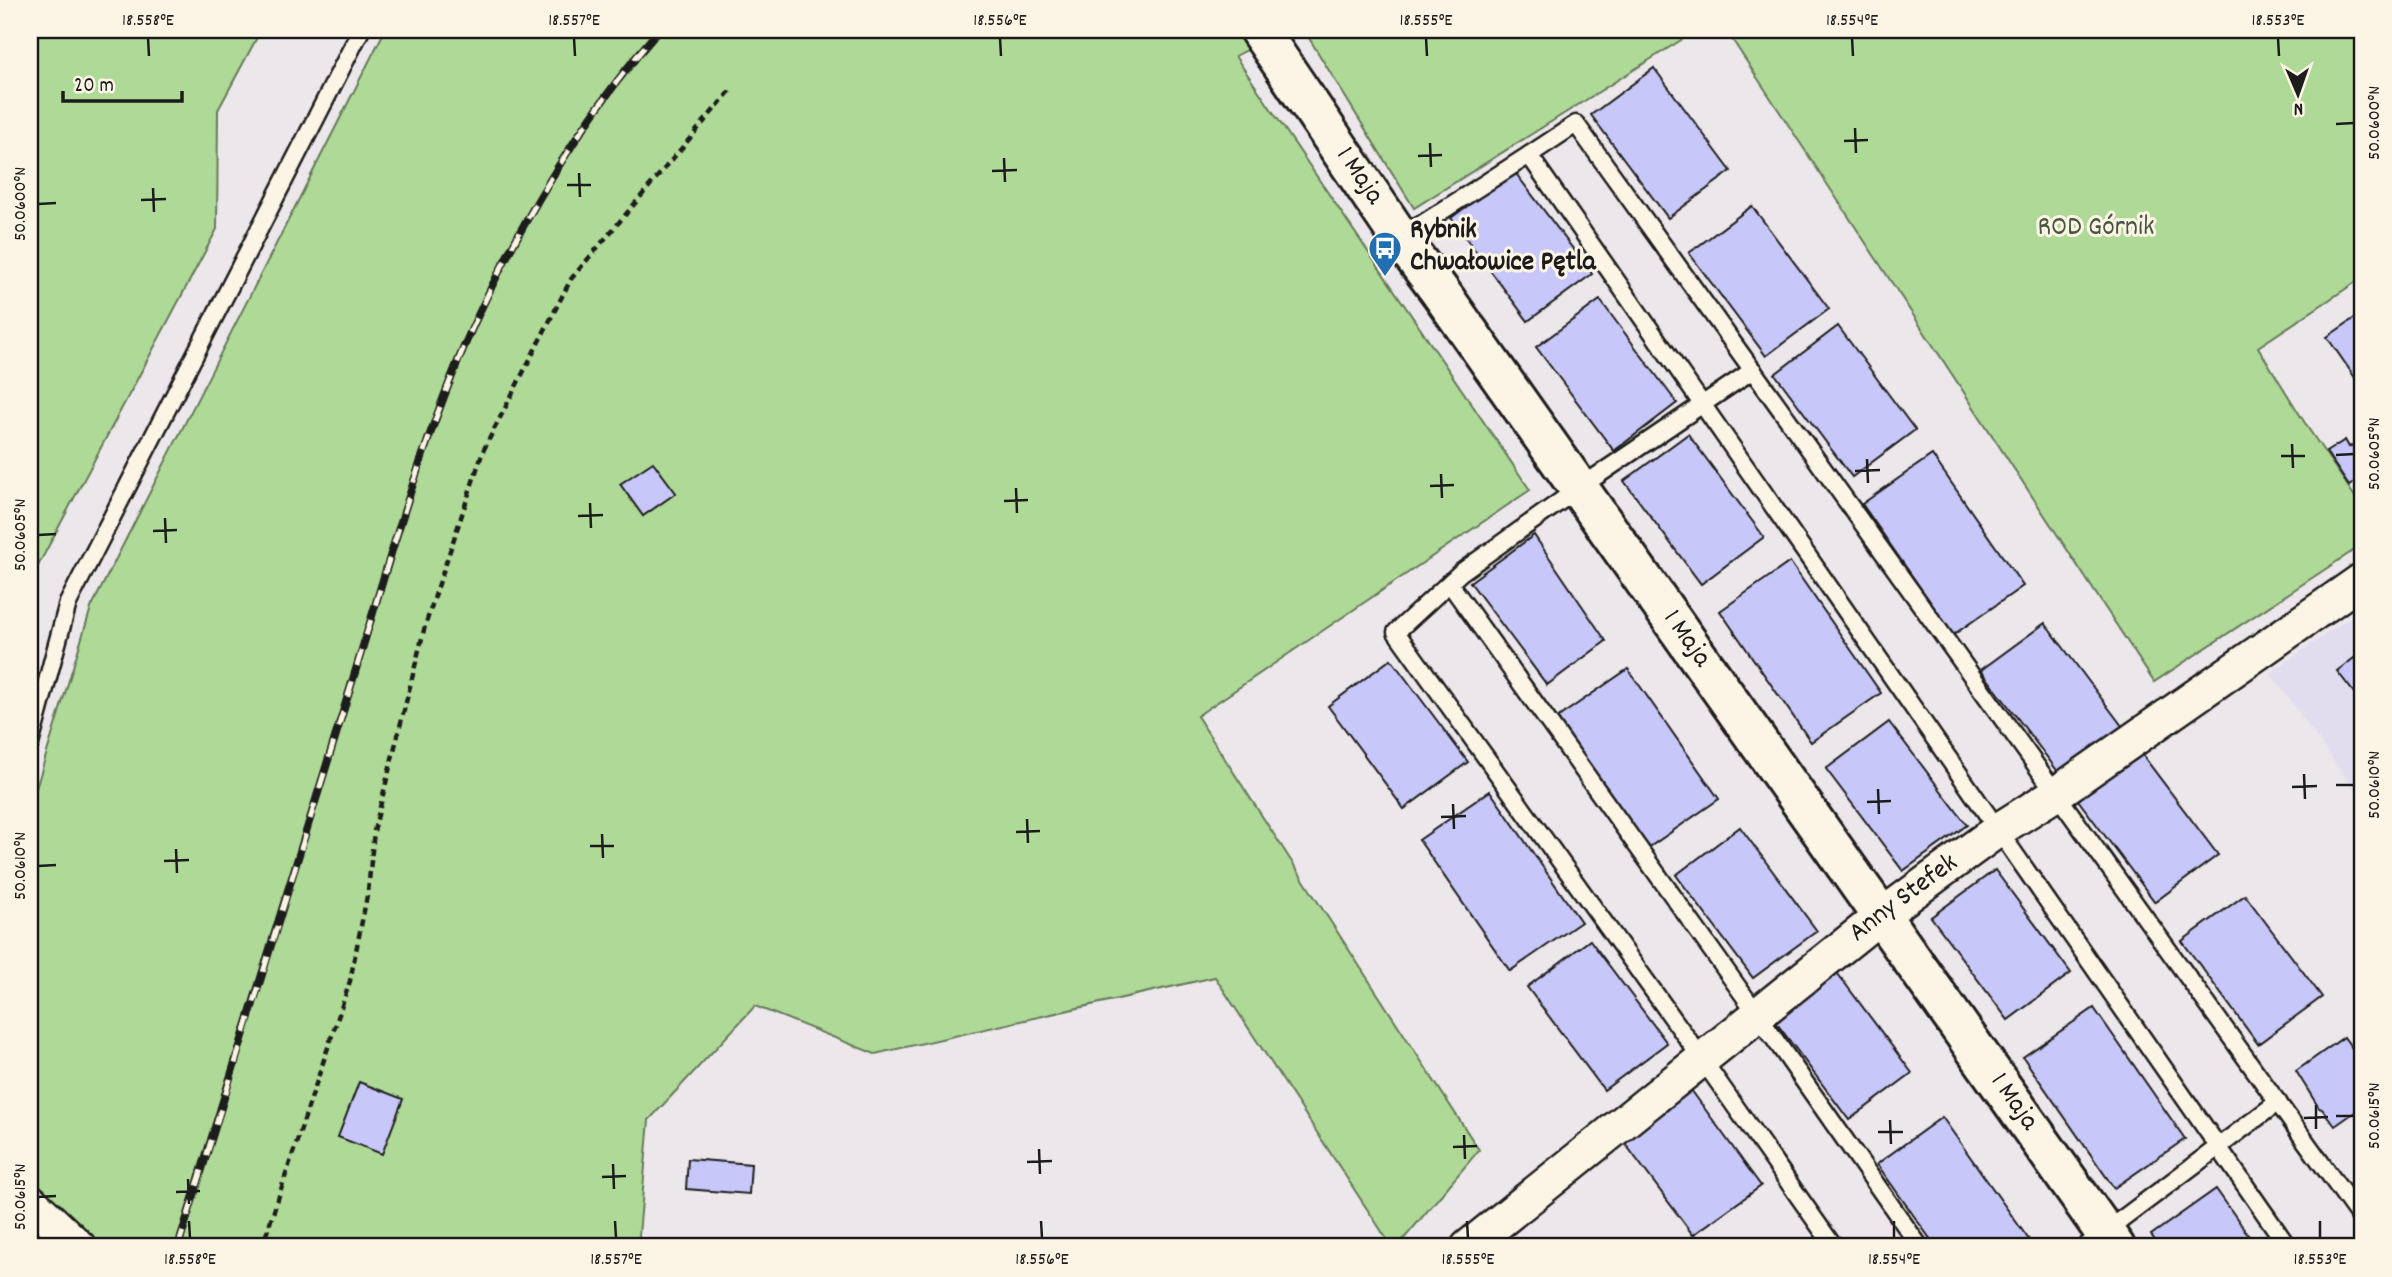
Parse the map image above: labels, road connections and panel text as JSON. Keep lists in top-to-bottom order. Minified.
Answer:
{"streets":{"main road":["1 Maja"],"street":["Anny Stefek"]},"crossings":[["1 Maja","Anny Stefek"]],"parks":["ROD Górnik"],"places":{"bus stop":["Rybnik Chwałowice Pętla"]},"scale_bar":"20 m","north":"bottom","coordinates":["18.558°E","18.557°E","18.556°E","18.555°E","18.554°E","18.553°E","50.0600°N","50.0605°N","50.0610°N","50.0615°N"]}
